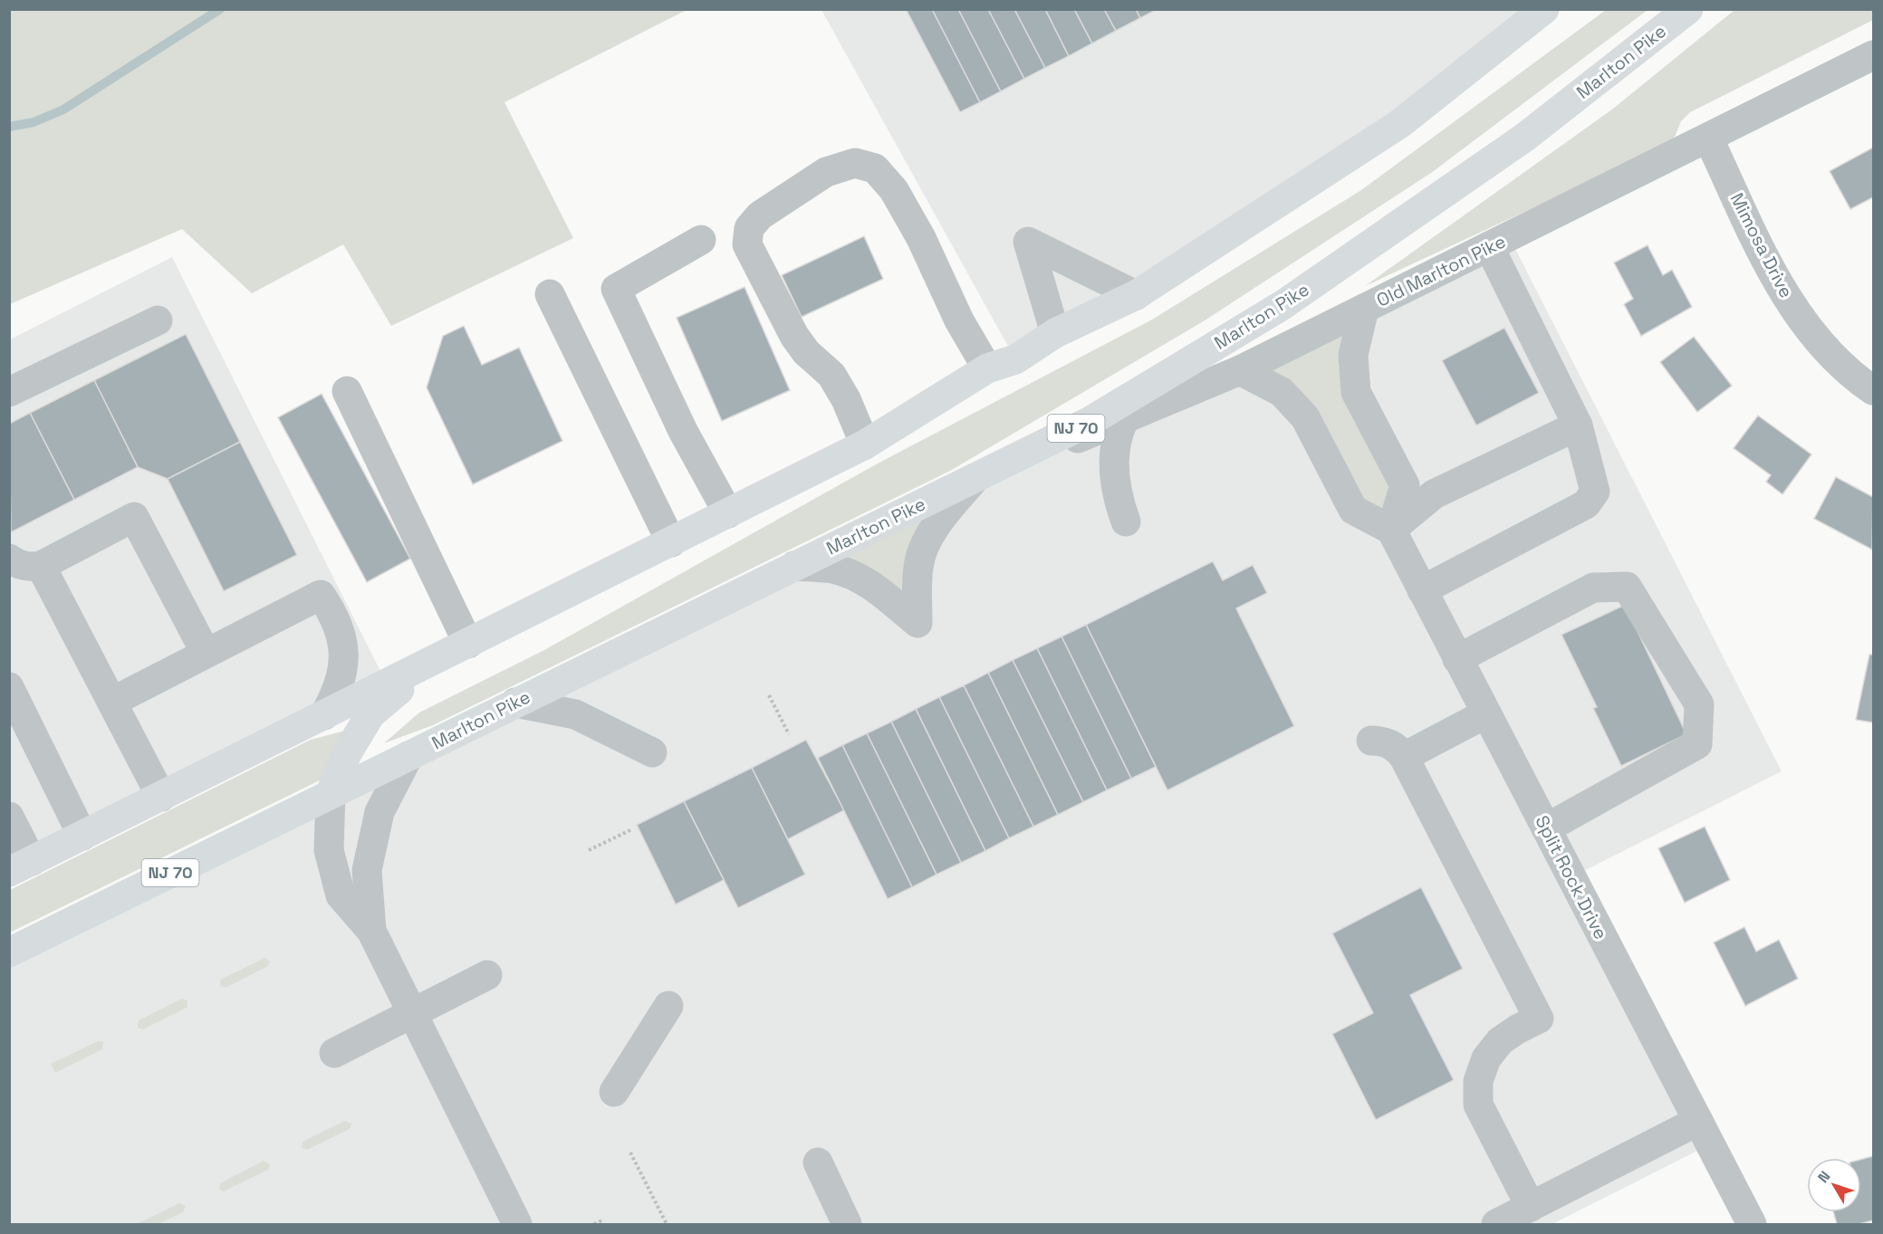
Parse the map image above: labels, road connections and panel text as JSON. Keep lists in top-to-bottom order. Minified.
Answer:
{"streets":{"highway":["Marlton Pike","NJ 70"],"street":["Mimosa Drive","Old Marlton Pike","Split Rock Drive"]},"crossings":[["Marlton Pike","Old Marlton Pike"],["Mimosa Drive","Old Marlton Pike"]],"north":"top left"}
